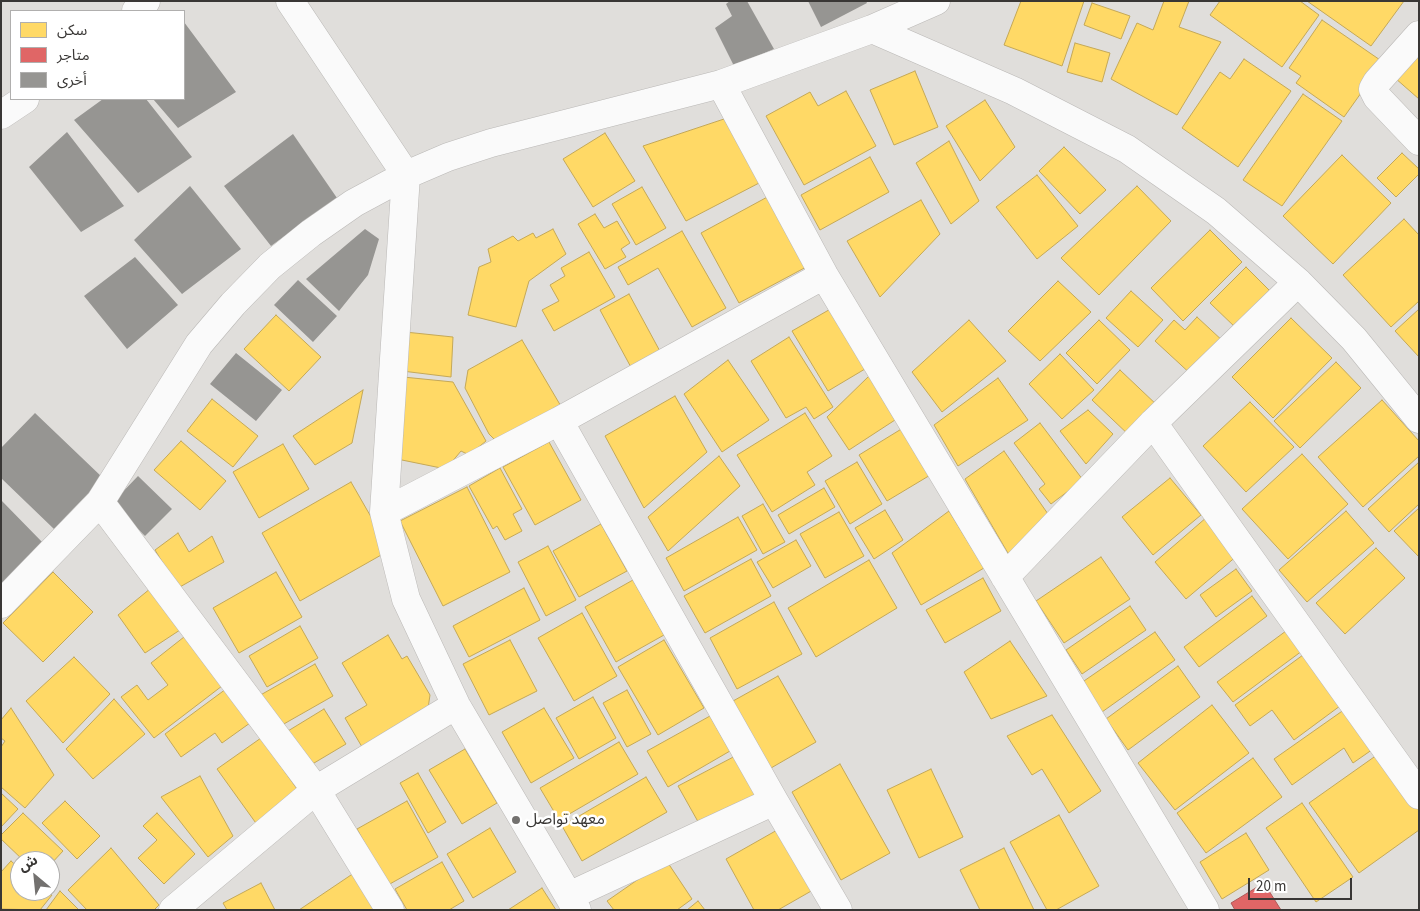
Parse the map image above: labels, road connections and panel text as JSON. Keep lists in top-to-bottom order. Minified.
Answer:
{"places":["معهد تواصل"],"legend":["سكن","متاجر","أخرى"],"scale_bar":"20 m","north":"top left"}
